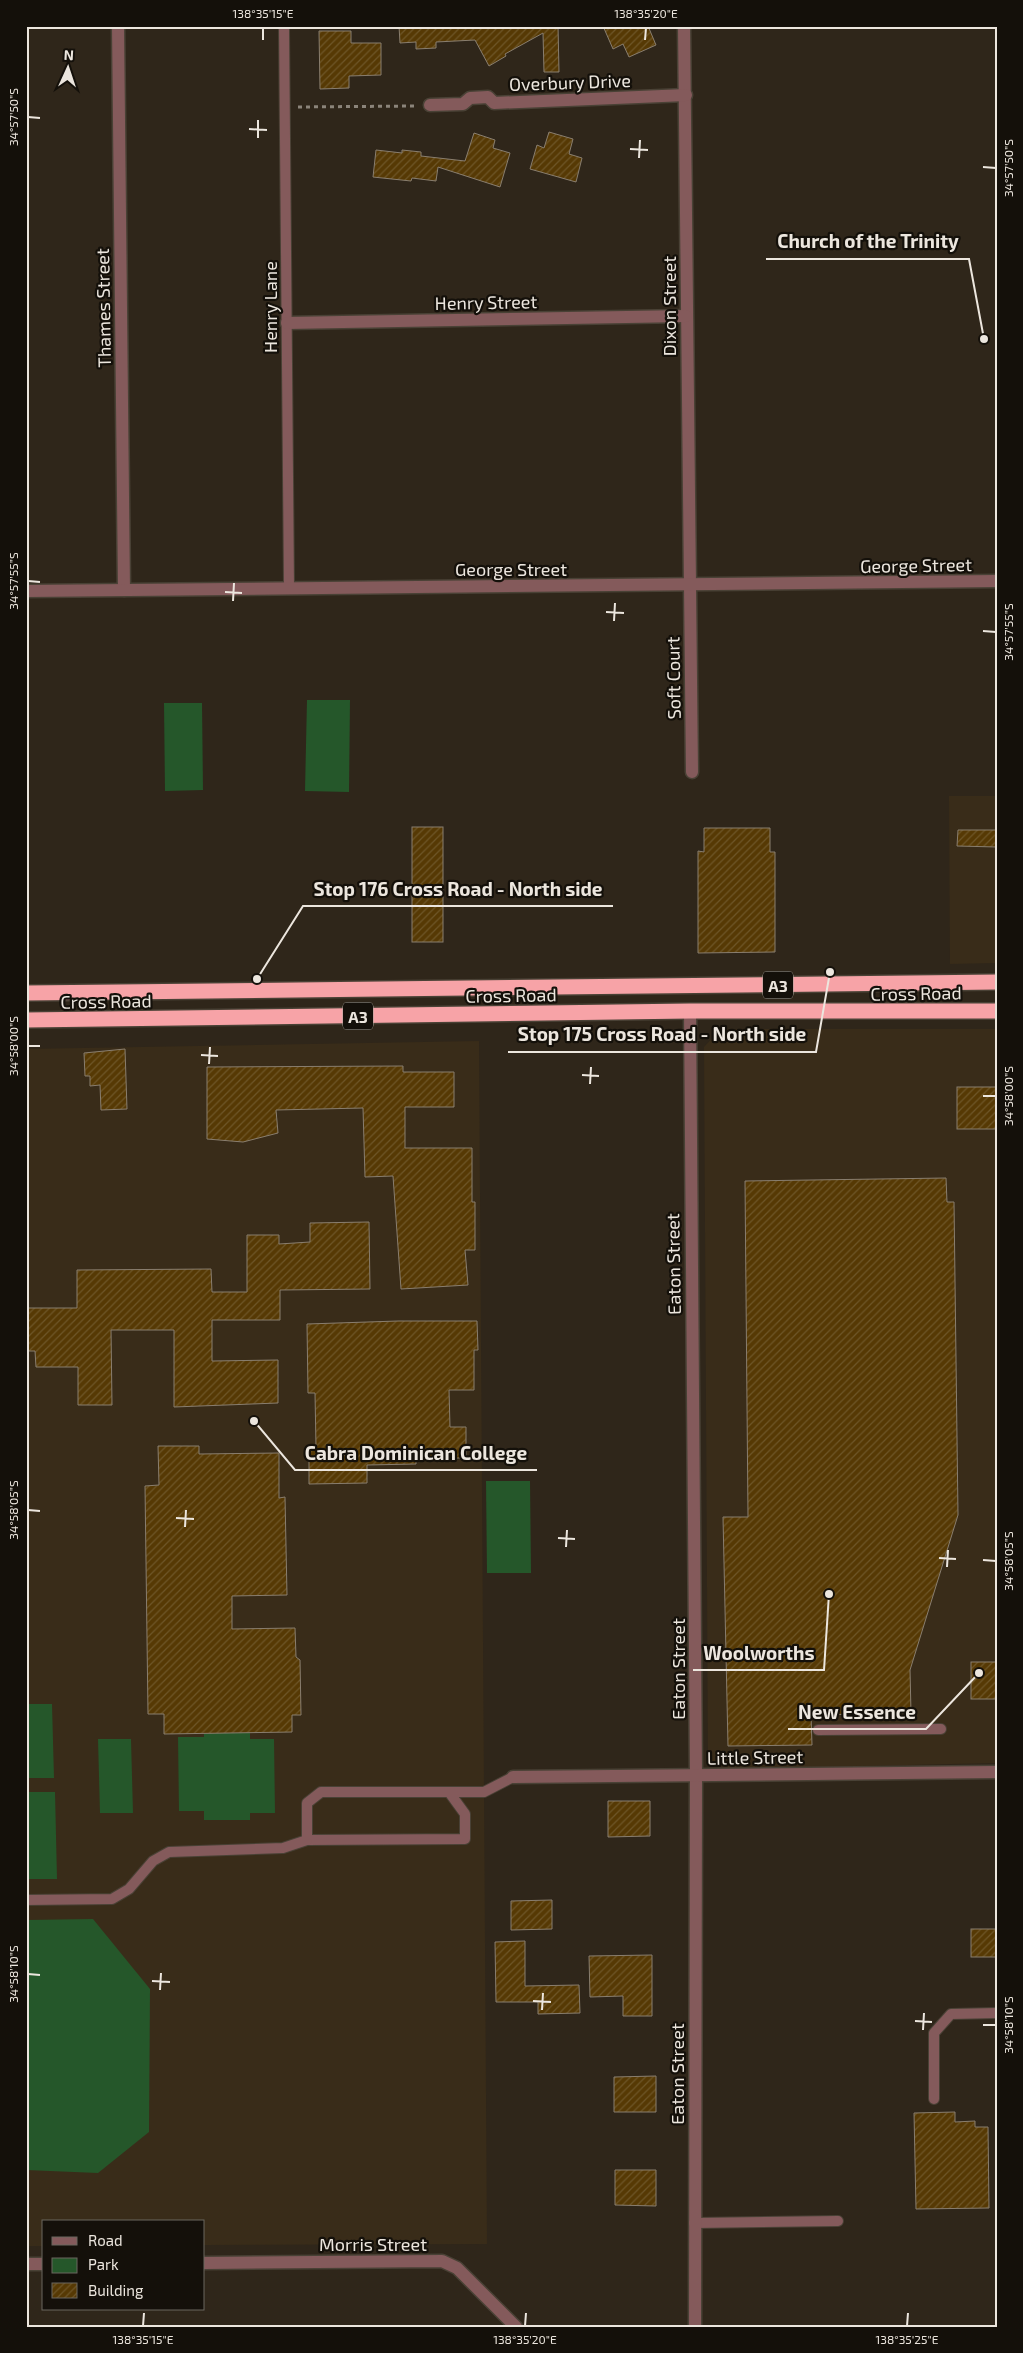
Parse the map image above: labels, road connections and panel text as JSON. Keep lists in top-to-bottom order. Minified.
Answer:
{"streets":{"highway":["A3","Cross Road"],"street":["Overbury Drive","Henry Street","Dixon Street","Thames Street","George Street","Soft Court","Eaton Street","Little Street","Morris Street"],"lane":["Henry Lane"]},"crossings":[["Overbury Drive","Dixon Street"],["Henry Street","Dixon Street"],["Henry Street","Henry Lane"],["Dixon Street","George Street"],["Dixon Street","Soft Court"],["Henry Lane","George Street"],["Thames Street","George Street"],["George Street","Soft Court"],["Cross Road","Eaton Street"],["Eaton Street","Little Street"]],"places":["Church of the Trinity","Stop 175 Cross Road - North side","Stop 176 Cross Road - North side","Cabra Dominican College","Woolworths","New Essence"],"legend":["Road","Park","Building"],"north":"top","coordinates":["138°35'15\"E","138°35'20\"E","34°57'50\"S","34°57'55\"S","34°58'00\"S","34°58'05\"S","34°58'10\"S","138°35'25\"E"]}
